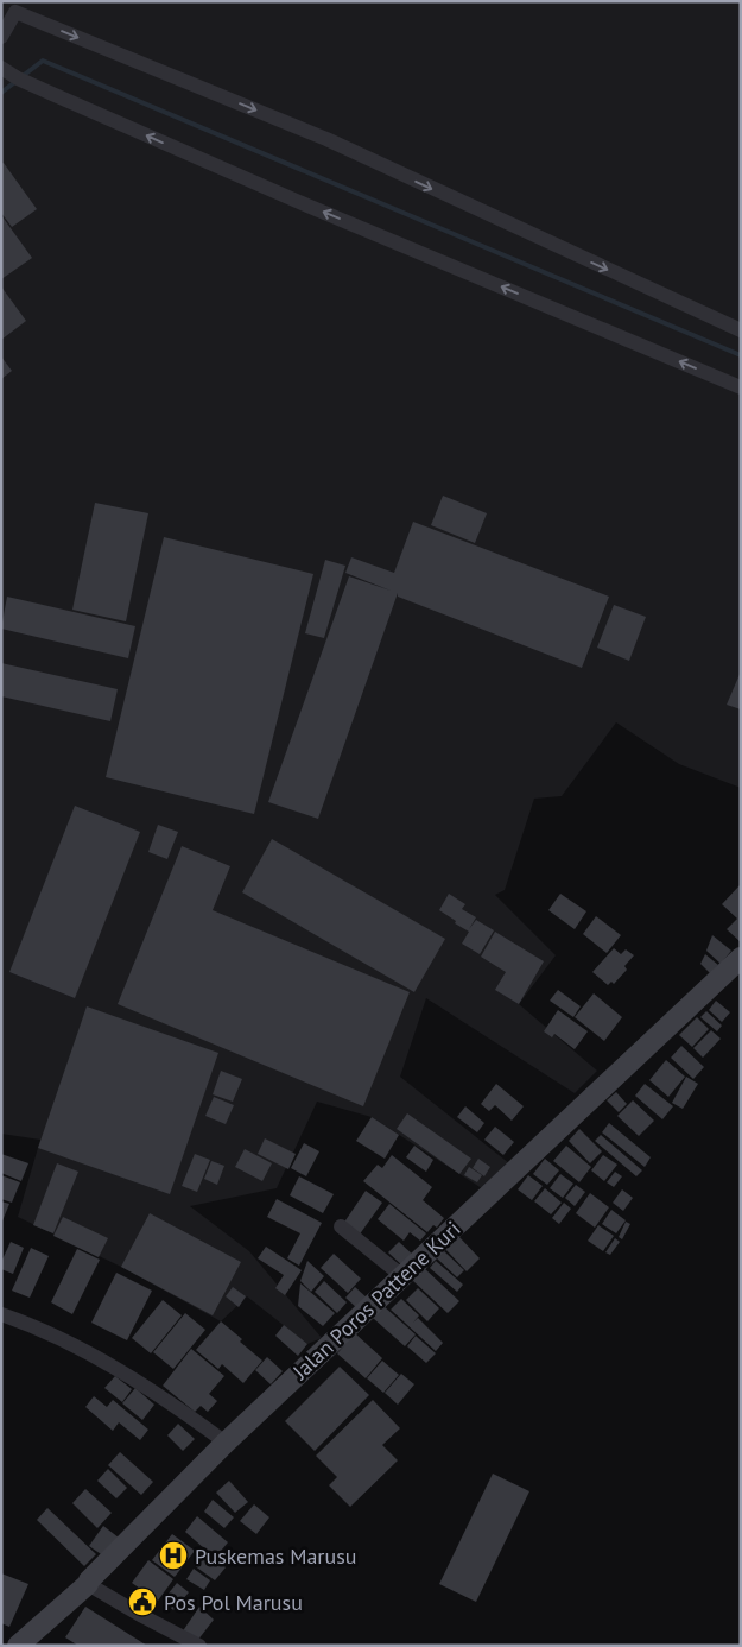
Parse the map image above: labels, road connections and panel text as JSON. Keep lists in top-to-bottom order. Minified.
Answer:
{"streets":{"street":["Jalan Poros Pattene Kuri"]},"places":{"hospital":["Puskemas Marusu"],"public building":["Pos Pol Marusu"]}}
